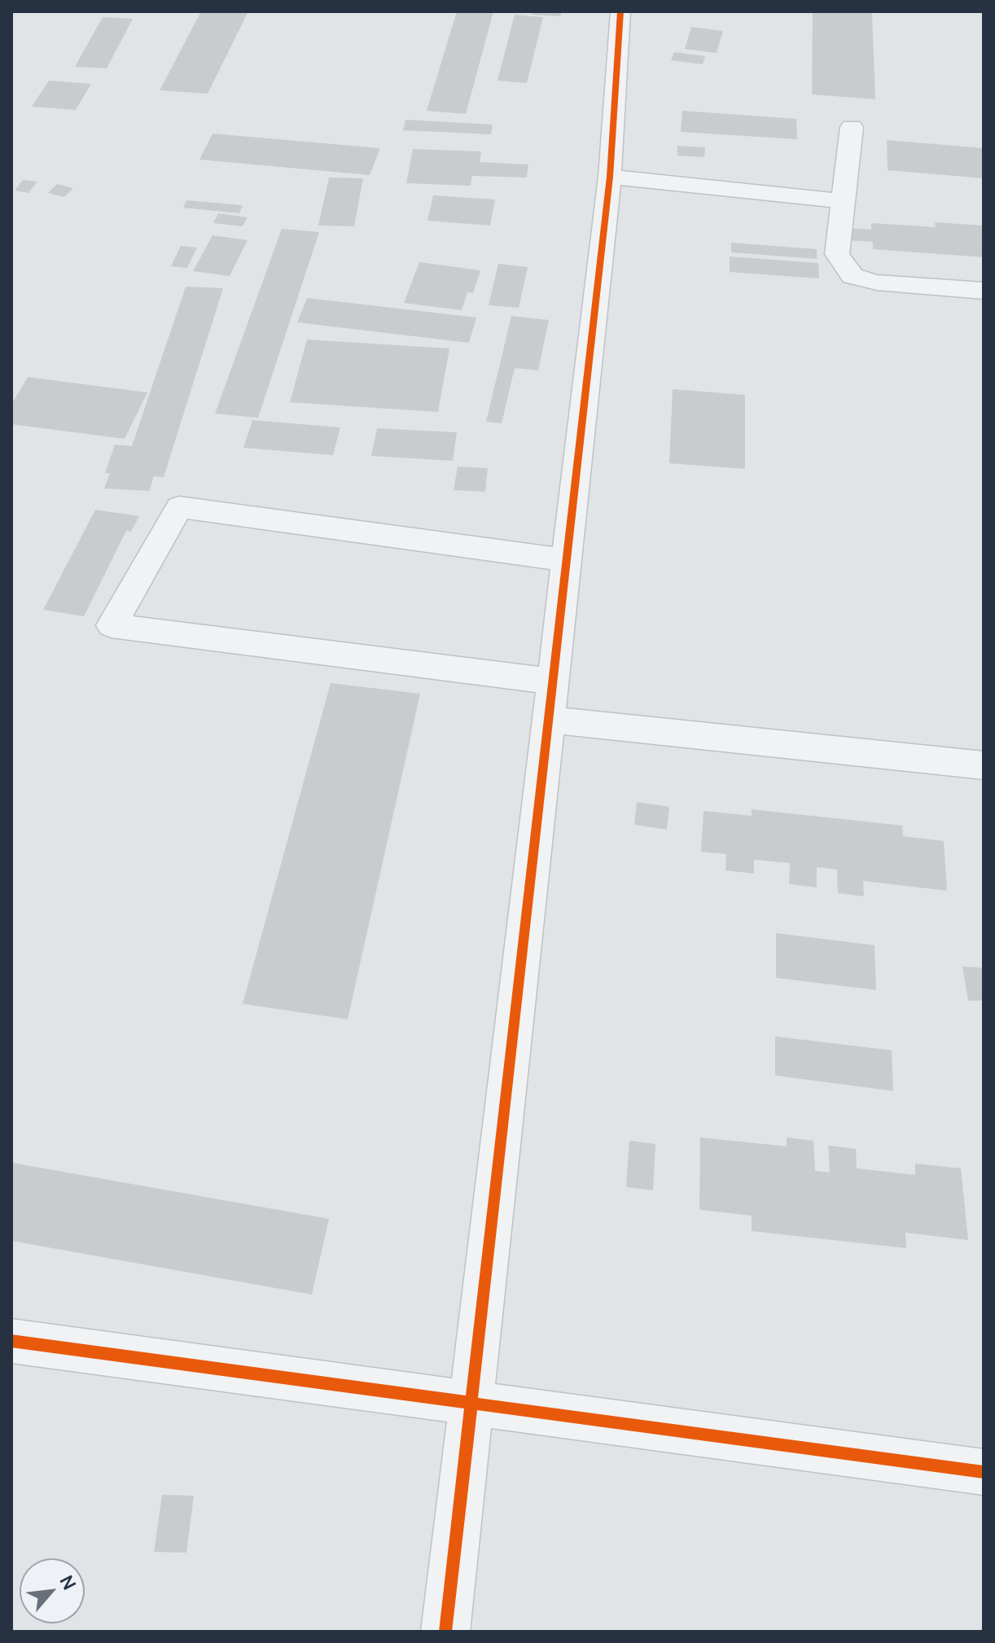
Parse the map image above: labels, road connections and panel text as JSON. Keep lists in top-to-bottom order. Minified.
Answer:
{"north":"top right"}
